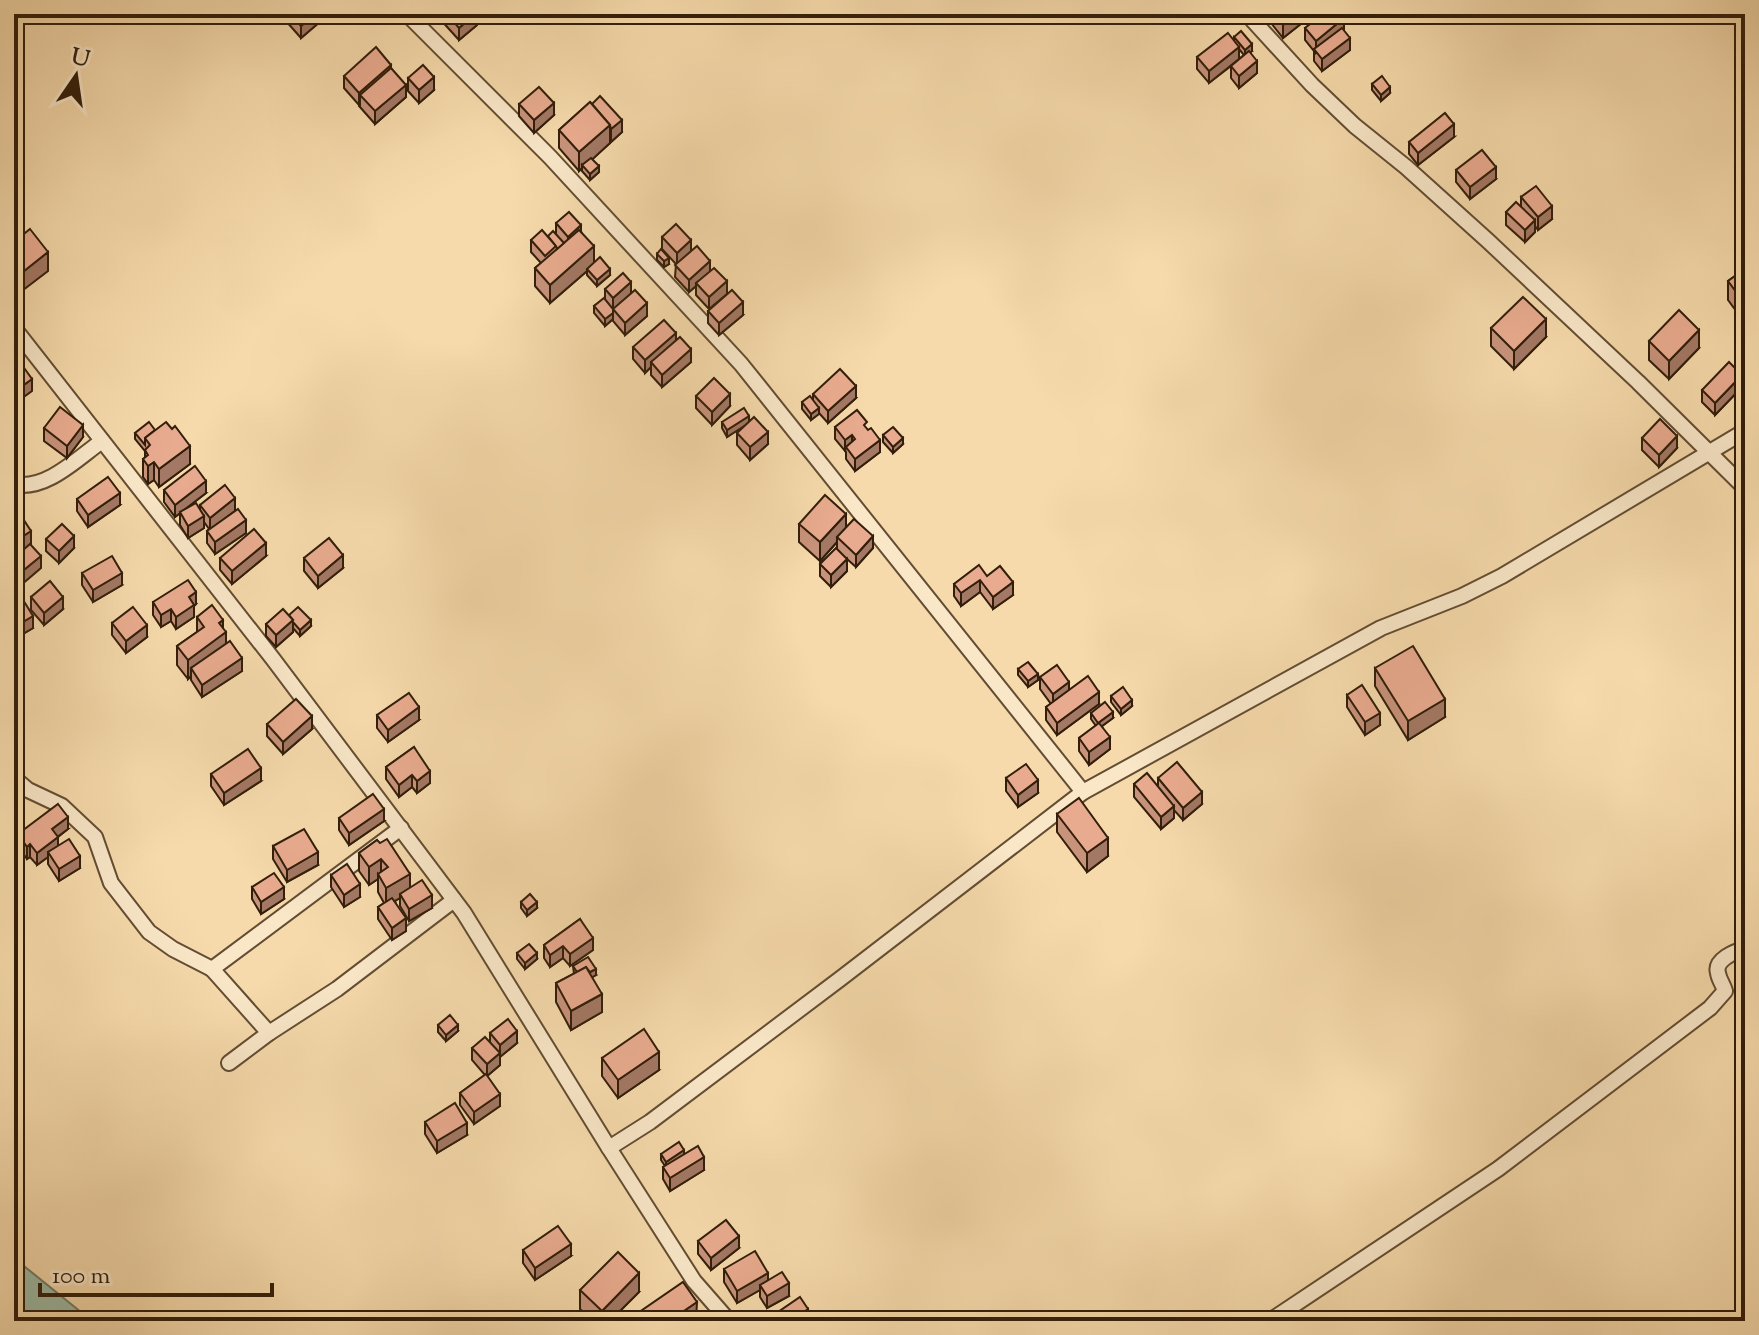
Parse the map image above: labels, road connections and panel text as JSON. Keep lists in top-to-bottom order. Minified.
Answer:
{"scale_bar":"100 m","north":"top"}
